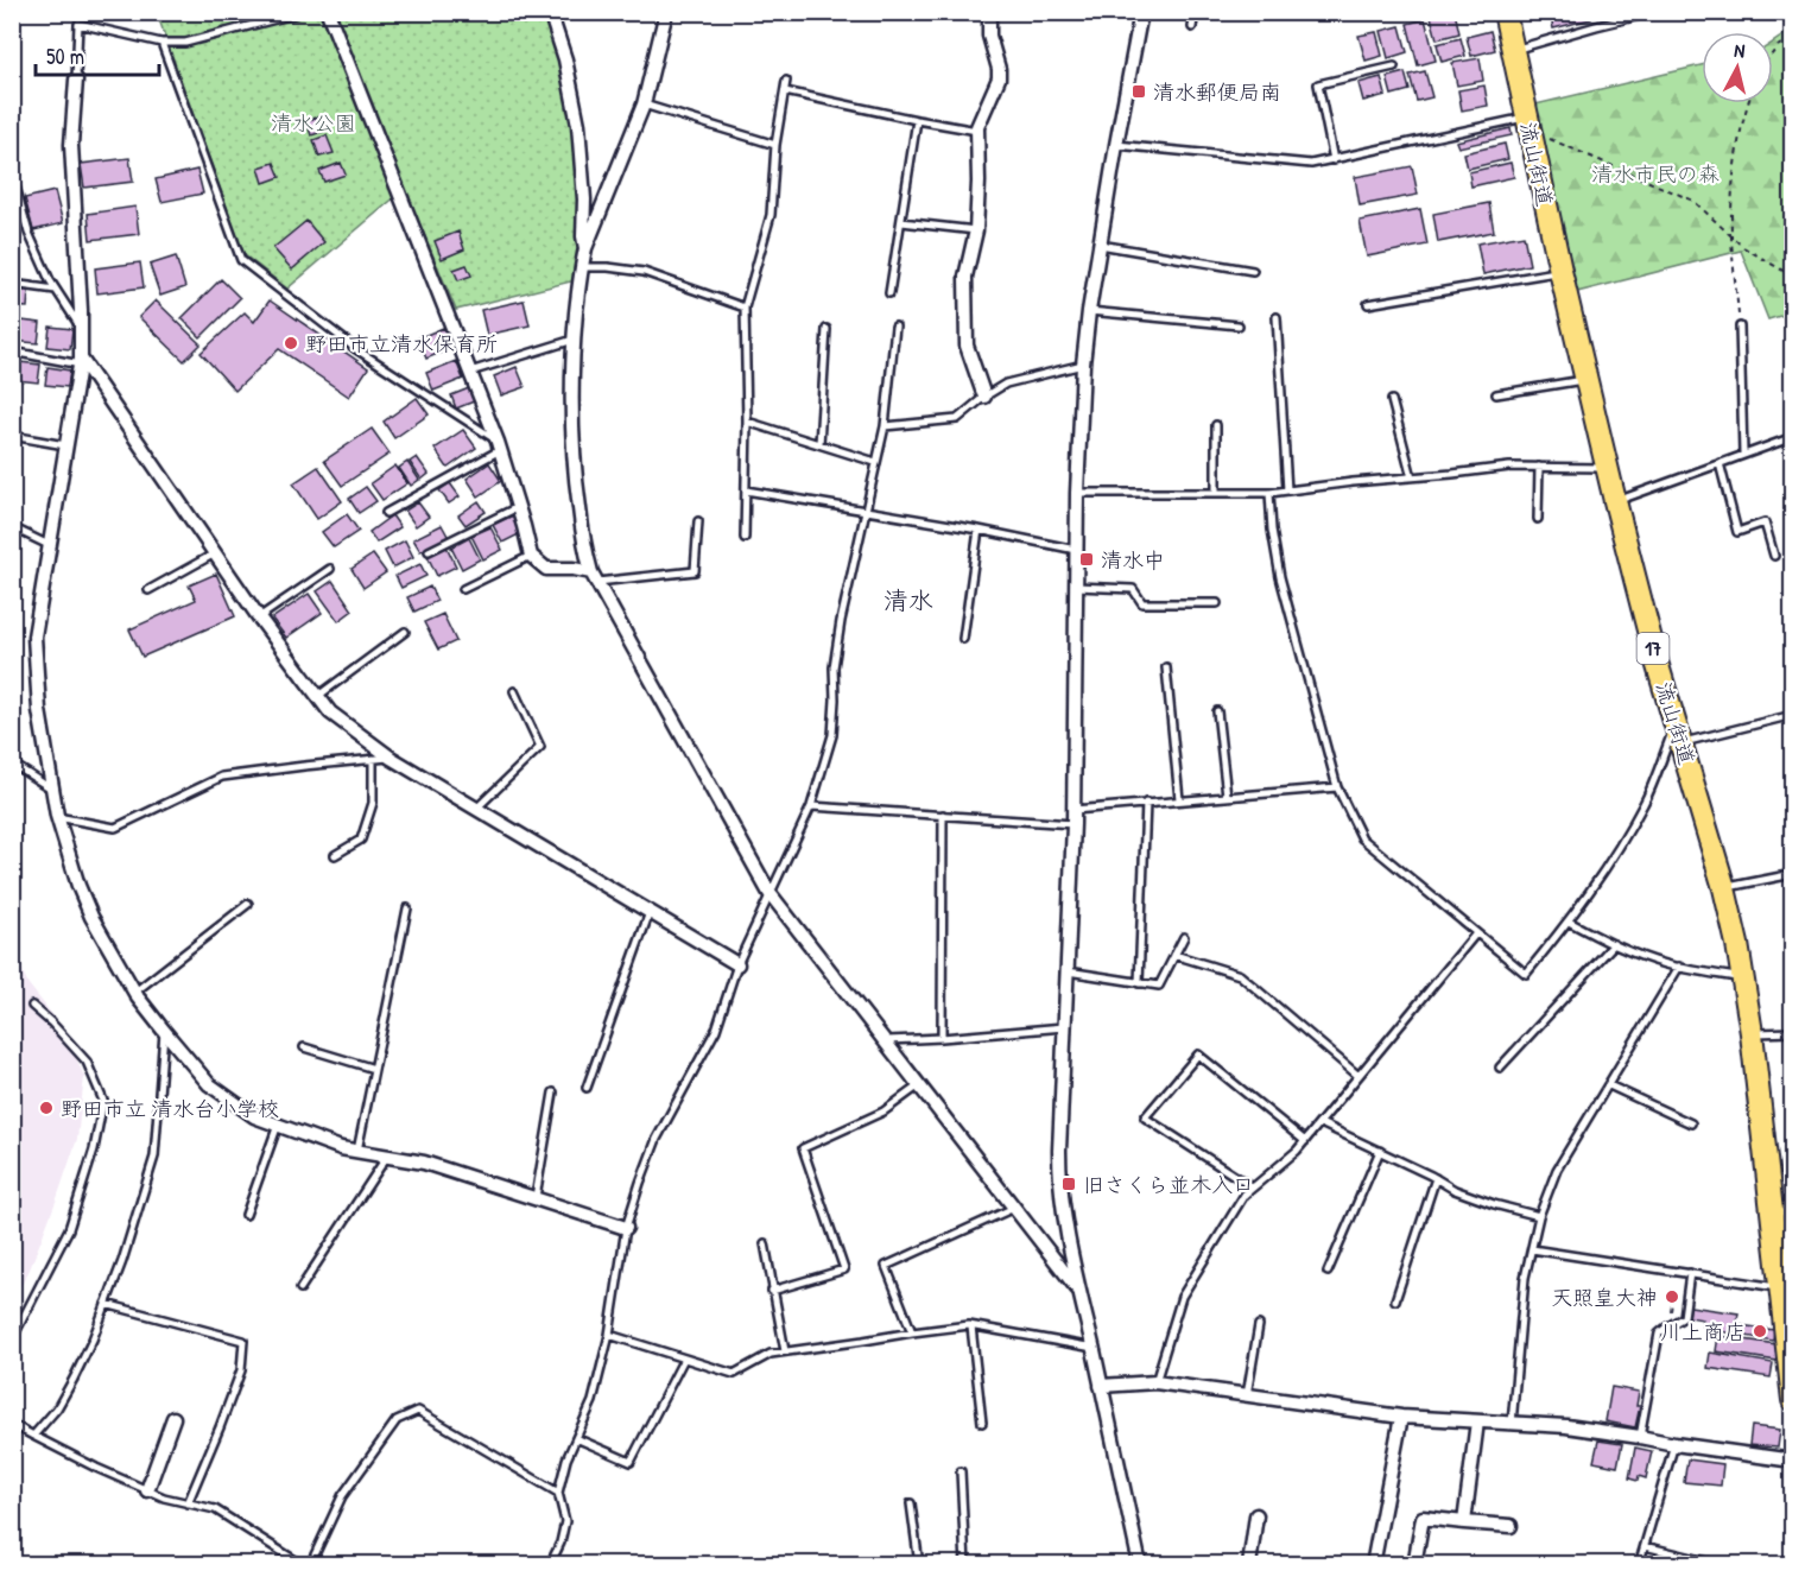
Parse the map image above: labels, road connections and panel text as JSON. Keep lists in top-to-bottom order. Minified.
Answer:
{"streets":{"main road":["流山街道","17"]},"districts":["清水"],"parks":["清水公園","清水市民の森"],"places":{"transit":["清水郵便局南","清水中","旧さくら並木入口"],"other":["野田市立清水保育所","野田市立 清水台小学校","天照皇大神","川上商店"]},"scale_bar":"50 m","north":"top"}
